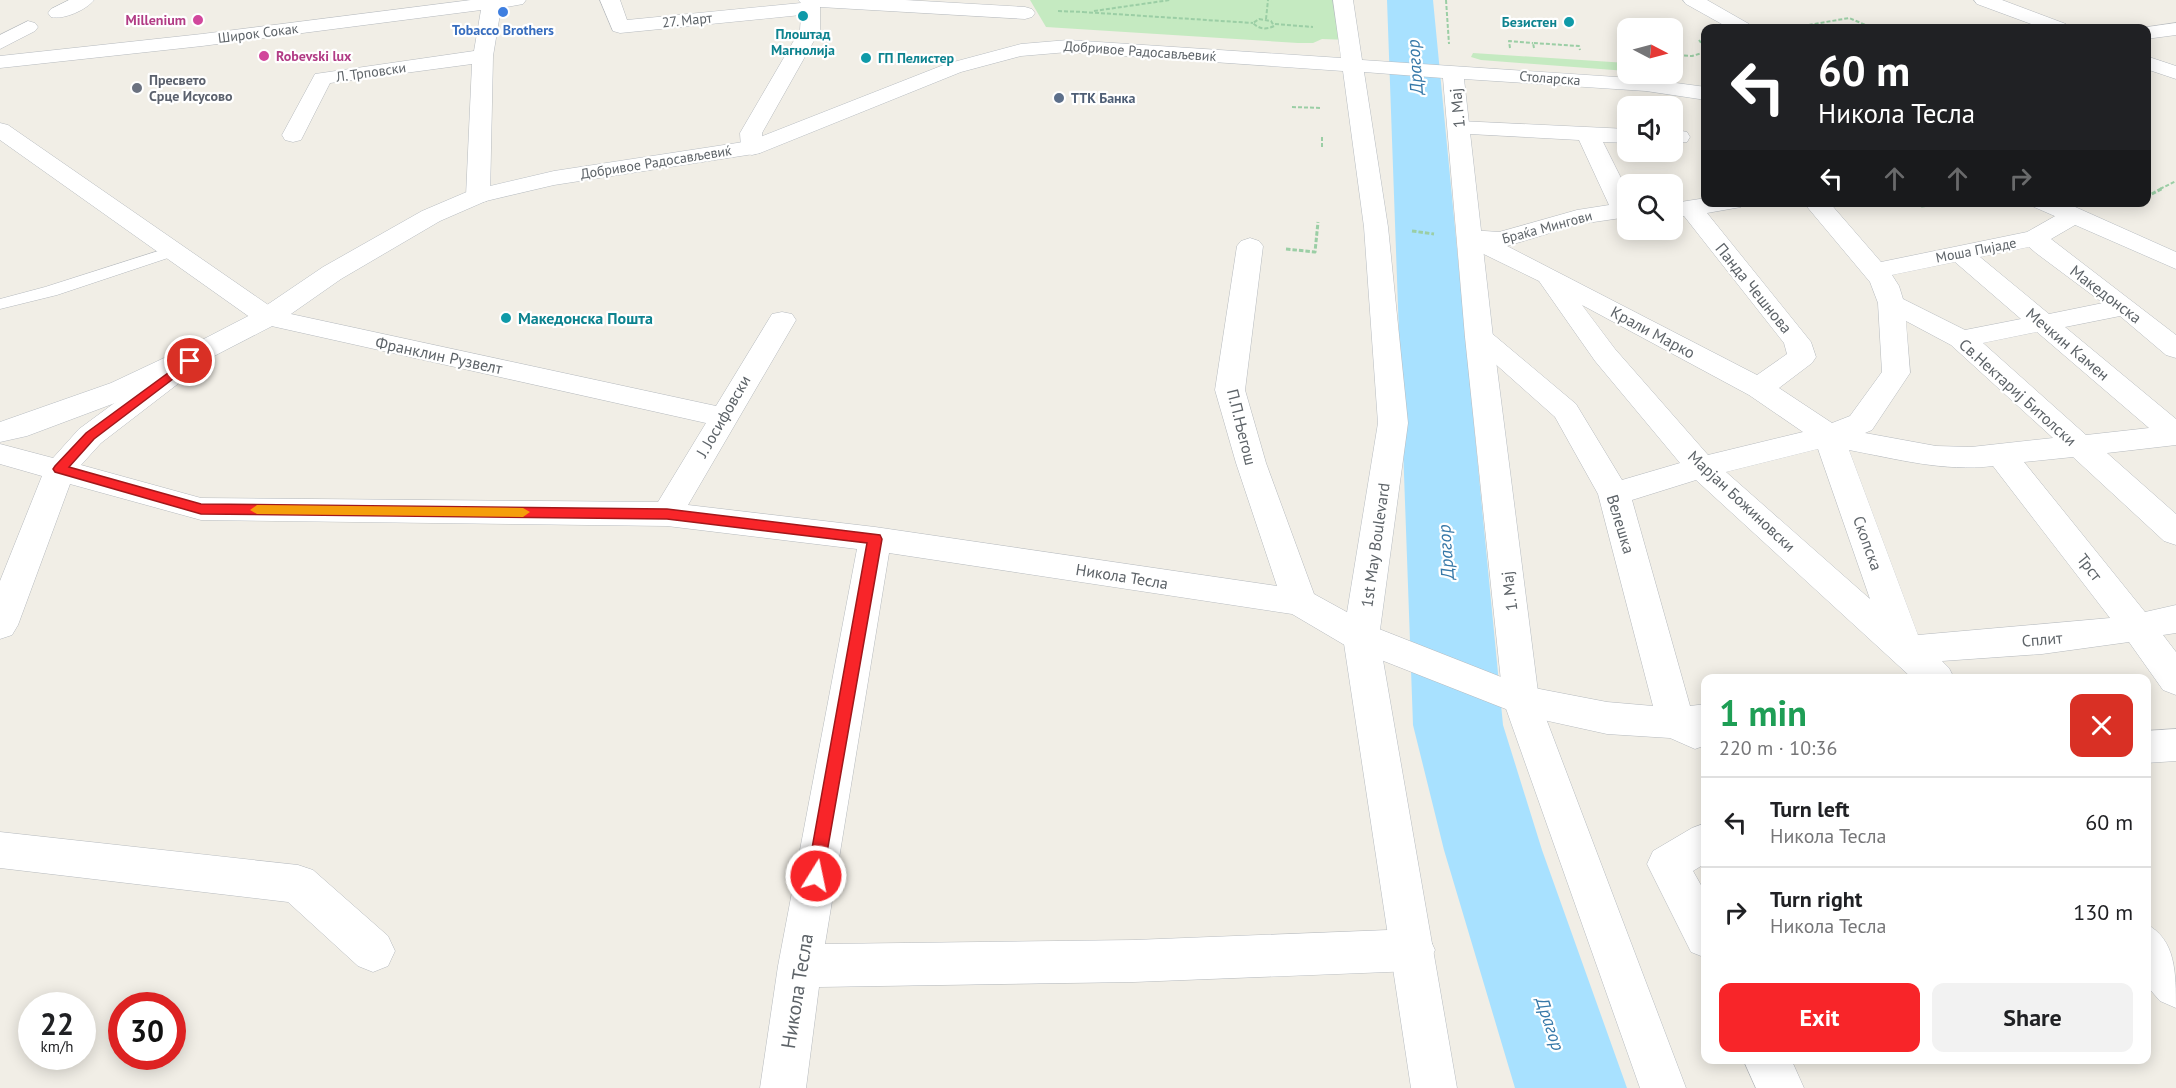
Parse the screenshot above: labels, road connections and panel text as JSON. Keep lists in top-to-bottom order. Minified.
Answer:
{"streets":{"street":["27. Март","Широк Сокак","Добривое Радосављевиќ","Л. Трповски","Столарска","1. Мај","Браќа Мингови","Моша Пијаде","Панда Чешнова","Македонска","Крали Марко","Мечкин Камен","Франклин Рузвелт","Св.Нектариј Битолски","Ј. Јосифовски","П.П.Његош","Марјан Божиновски","Велешка","Скопска","1st May Boulevard","Трст","Никола Тесла","Сплит"]},"crossings":[["Добривое Радосављевиќ","Столарска"],["Добривое Радосављевиќ","Франклин Рузвелт"],["Добривое Радосављевиќ","1st May Boulevard"],["Столарска","1. Мај"],["1. Мај","Браќа Мингови"],["1. Мај","Крали Марко"],["1. Мај","Велешка"],["1. Мај","Никола Тесла"],["Браќа Мингови","Крали Марко"],["Моша Пијаде","Македонска"],["Моша Пијаде","Мечкин Камен"],["Панда Чешнова","Крали Марко"],["Крали Марко","Марјан Божиновски"],["Крали Марко","Скопска"],["Франклин Рузвелт","Ј. Јосифовски"],["Ј. Јосифовски","Никола Тесла"],["П.П.Његош","Никола Тесла"],["Марјан Божиновски","Скопска"],["Марјан Божиновски","Сплит"],["Велешка","Никола Тесла"],["Скопска","Сплит"],["1st May Boulevard","Никола Тесла"],["Трст","Сплит"]],"water":["Драгор"],"places":["Tobacco Brothers","Плоштад Магнолија","Millenium","Безистен","Robevski lux","ГП Пелистер","Пресвето Срце Исусово","ТТК Банка","Македонска Пошта"],"north":"right","page":{"turn":["60 m","Никола Тесла"],"heading":["1 min","220 m · 10:36"],"list":[{"name":"Turn left","note":"Никола Тесла","value":"60 m"},{"name":"Turn right","note":"Никола Тесла","value":"130 m"}],"buttons":["Exit","Share"],"speed":"22 km/h","limit":"30"}}
